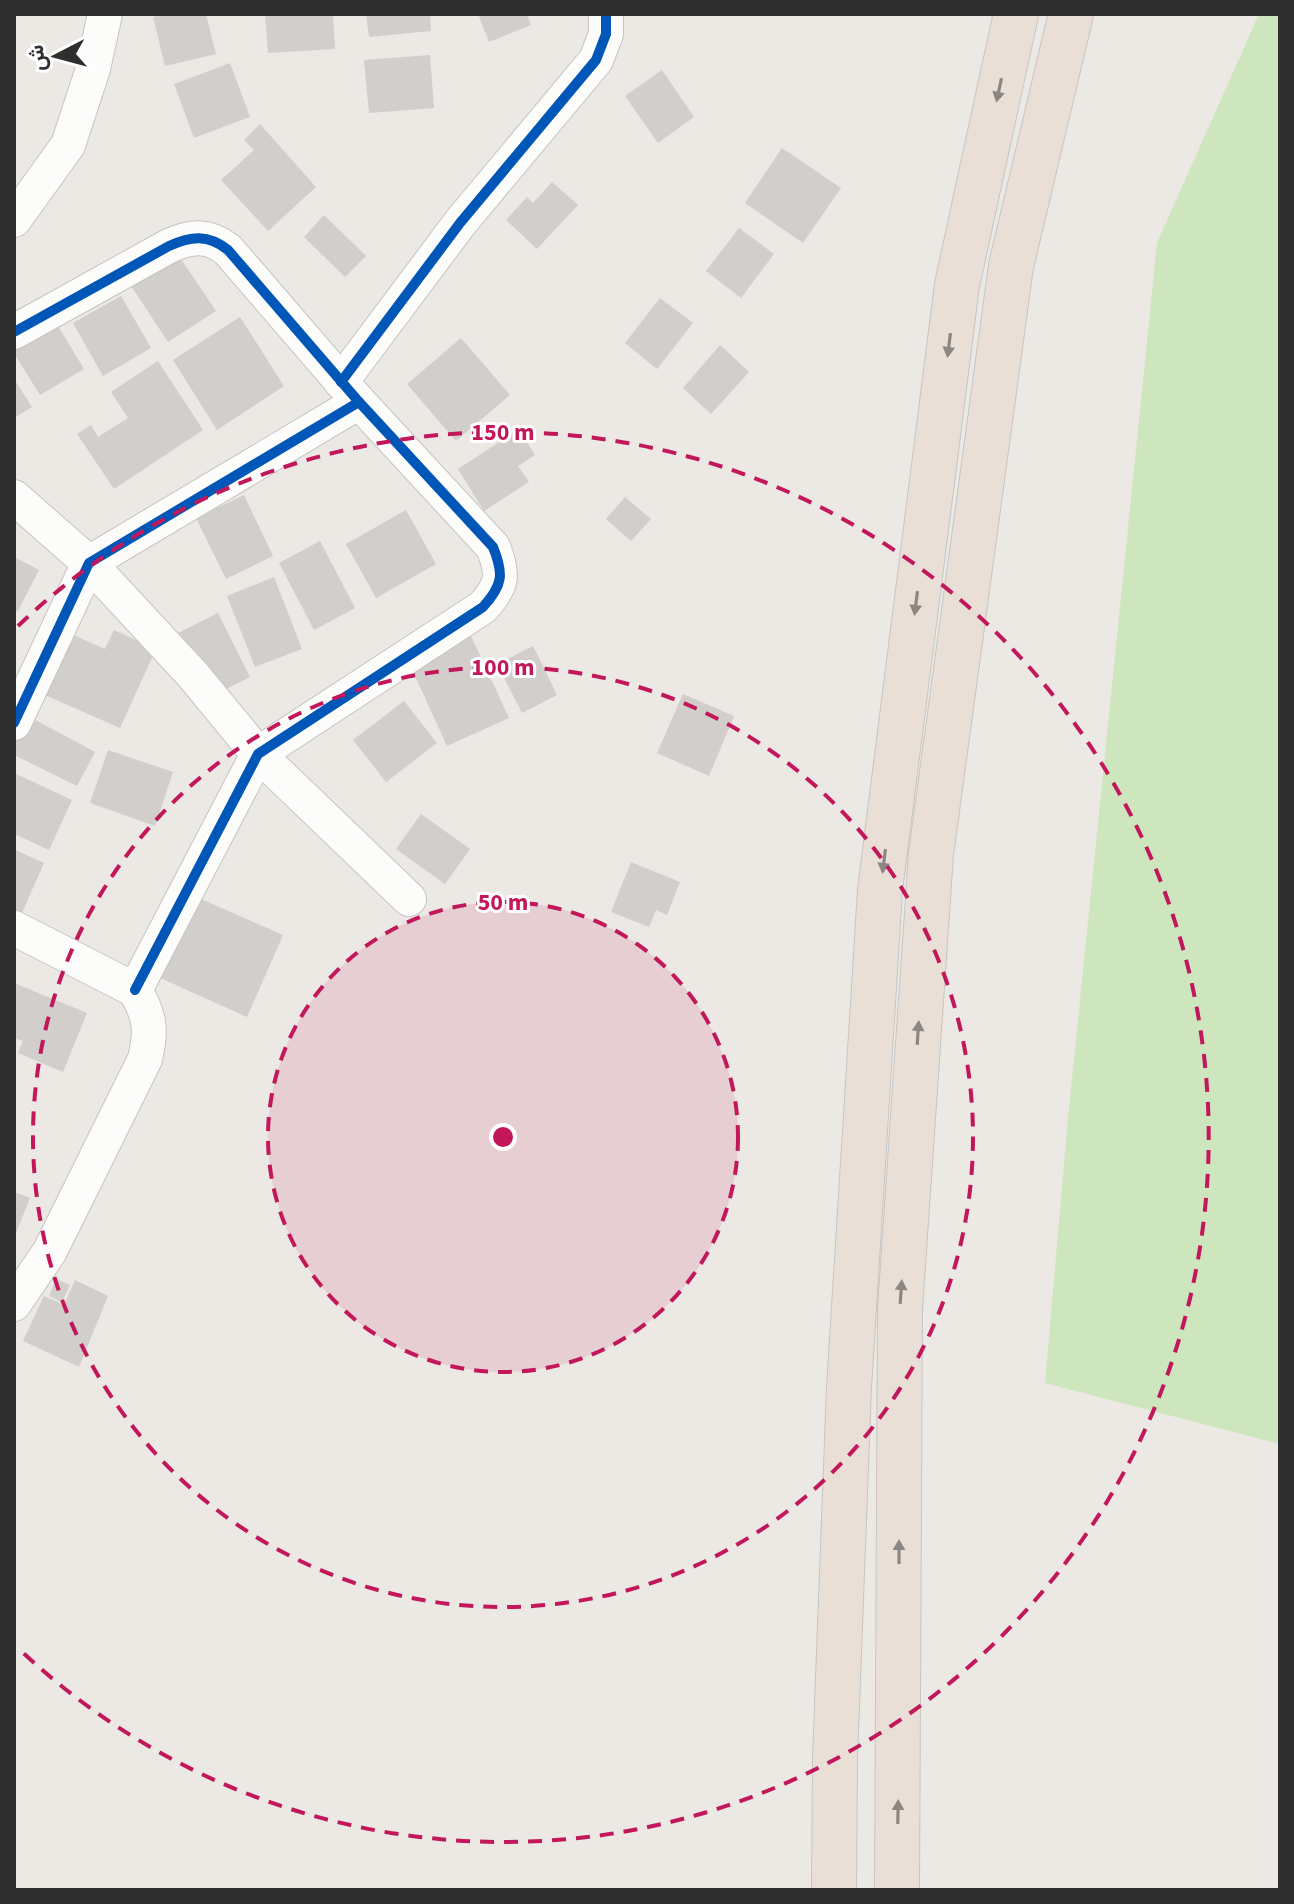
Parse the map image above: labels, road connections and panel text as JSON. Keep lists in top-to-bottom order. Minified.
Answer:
{"north":"left","rings":["150 m","100 m","50 m"]}
